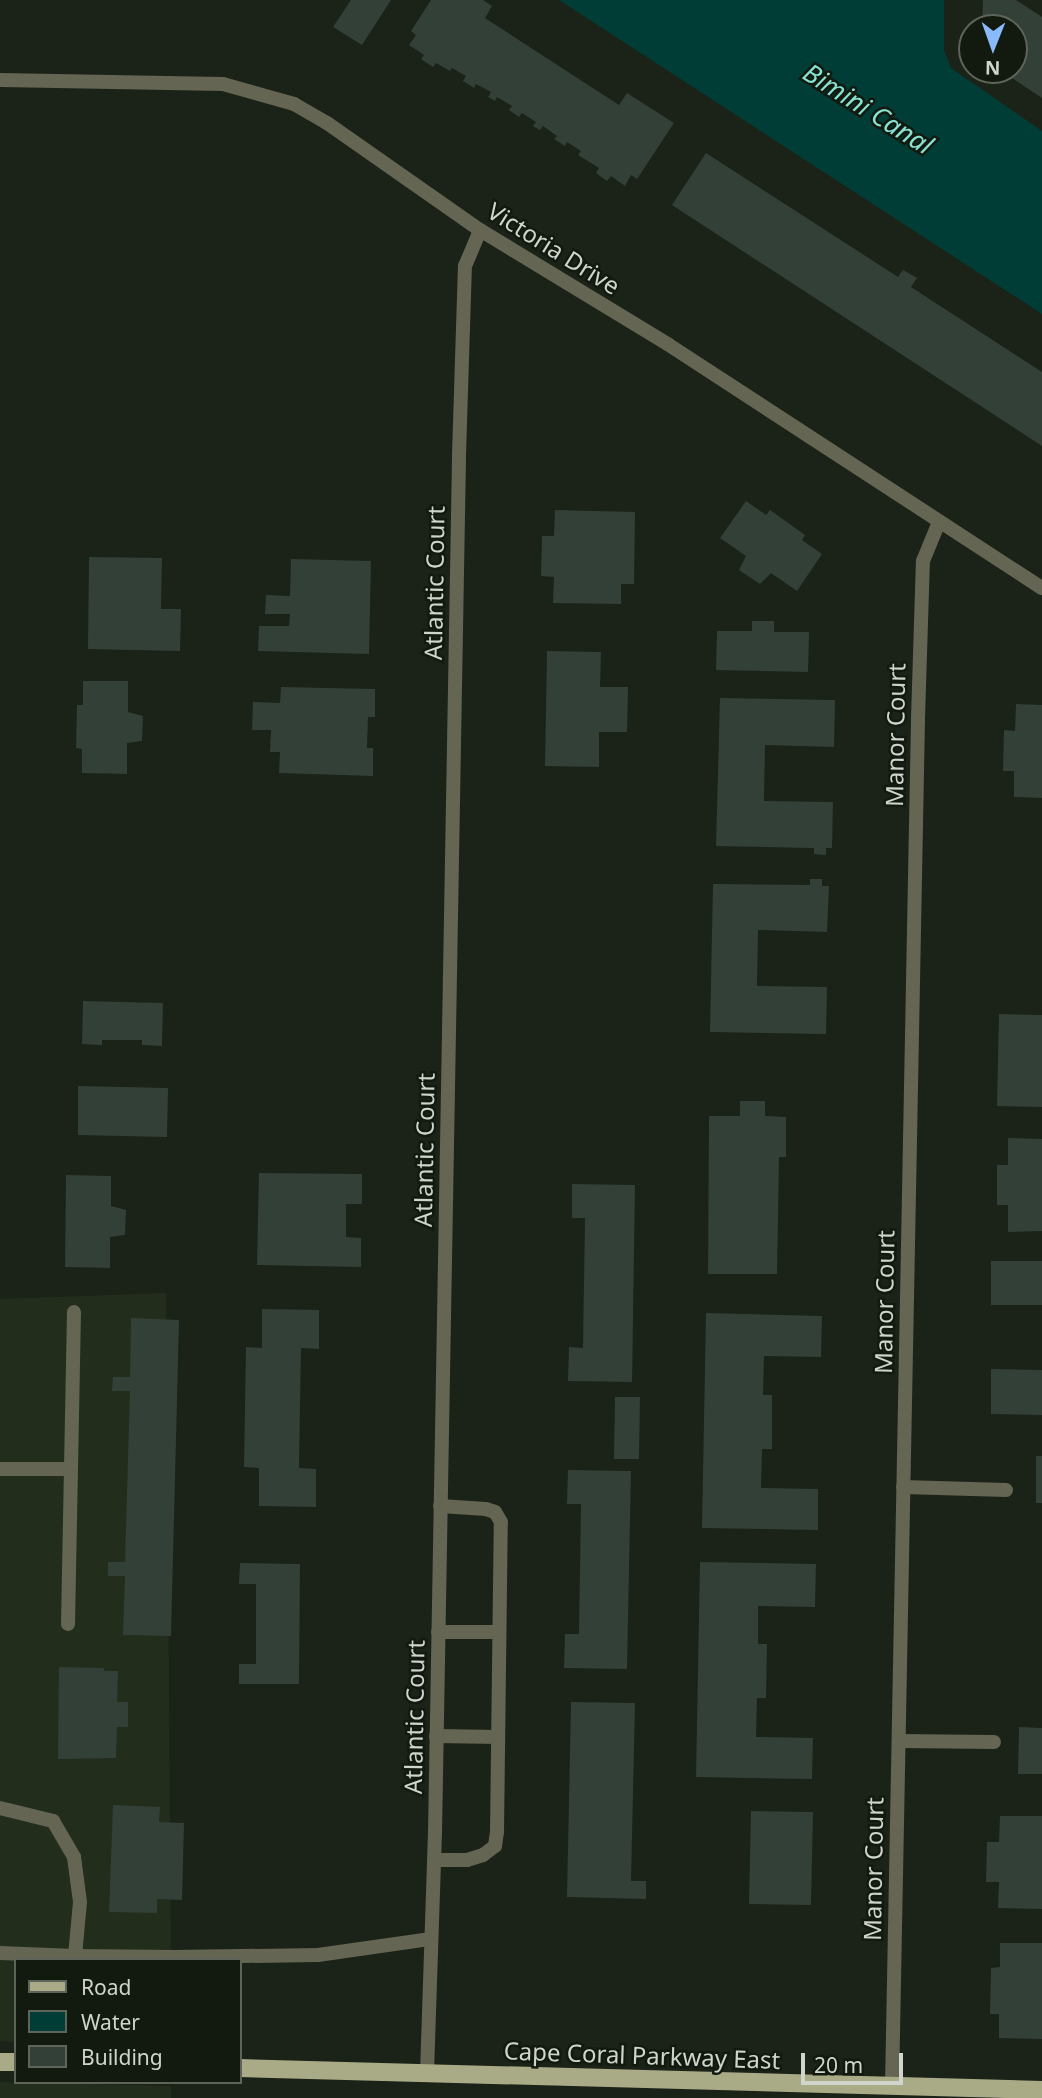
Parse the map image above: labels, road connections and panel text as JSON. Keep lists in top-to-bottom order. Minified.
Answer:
{"streets":{"main road":["Cape Coral Parkway East"],"street":["Victoria Drive","Atlantic Court","Manor Court"]},"crossings":[["Victoria Drive","Atlantic Court"],["Victoria Drive","Manor Court"],["Atlantic Court","Cape Coral Parkway East"],["Manor Court","Cape Coral Parkway East"]],"water":["Bimini Canal"],"legend":["Road","Water","Building"],"scale_bar":"20 m","north":"bottom"}
